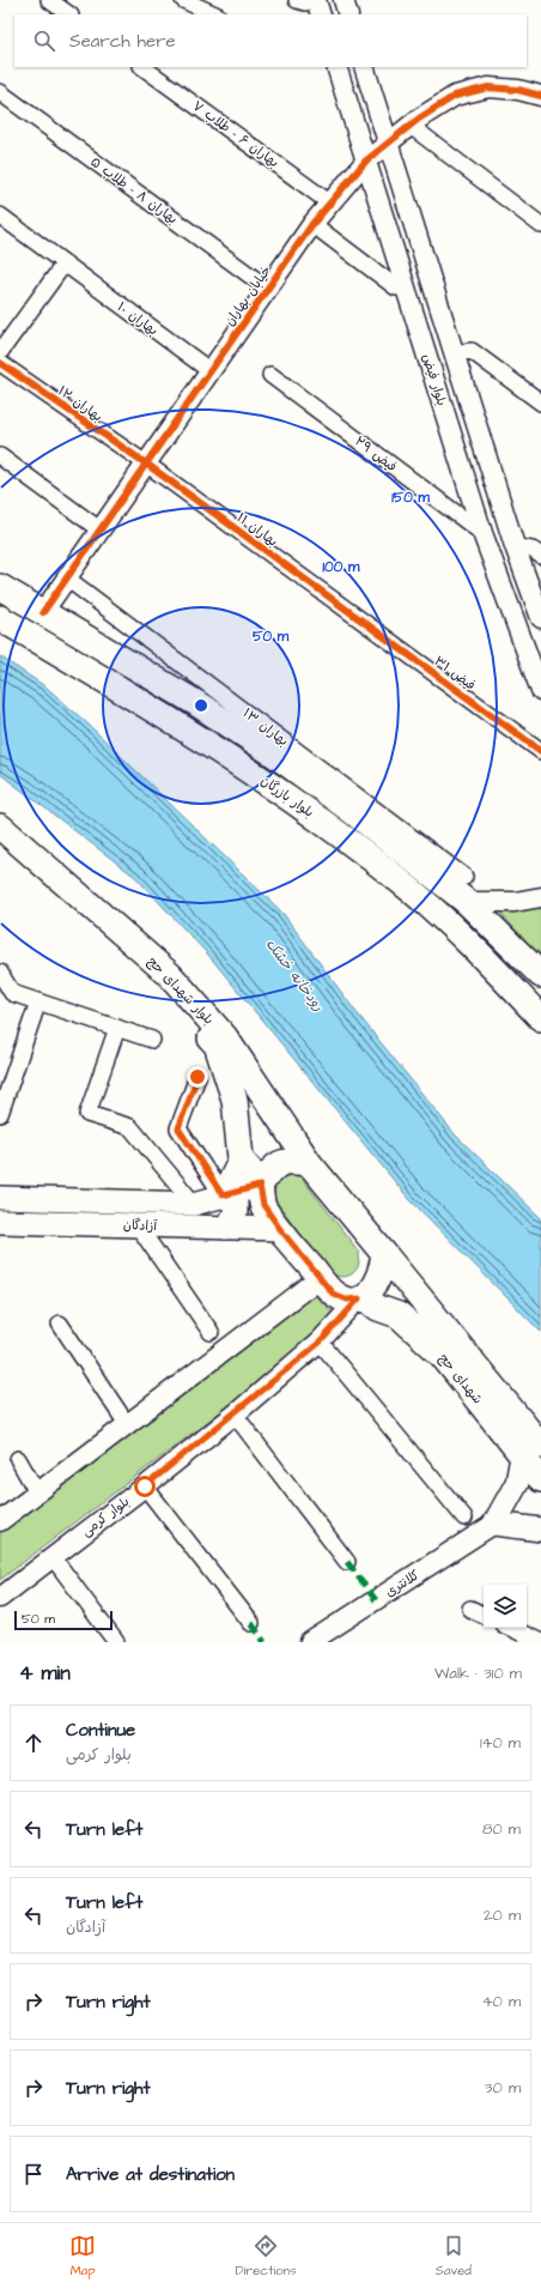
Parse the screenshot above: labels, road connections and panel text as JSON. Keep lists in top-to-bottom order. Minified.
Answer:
{"streets":{"main road":["بلوار بازرگان","بلوار شهدای حج","آزادگان","شهدای حج"],"street":["بهاران ۶ - طلاب ۷","بهاران ۸ - طلاب ۵","خیابان بهاران","بهاران ۱۰","بلوار فیض","بهاران ۱۲","فیض ۲۹","بهاران ۱۱","فیض ۳۱","بهاران ۱۳","بلوار کرمی","کلانتری"]},"crossings":[["بهاران ۶ - طلاب ۷","خیابان بهاران"],["بهاران ۸ - طلاب ۵","خیابان بهاران"],["خیابان بهاران","بهاران ۱۰"],["خیابان بهاران","بلوار فیض"],["خیابان بهاران","بهاران ۱۲"],["خیابان بهاران","بهاران ۱۱"],["خیابان بهاران","بهاران ۱۳"],["خیابان بهاران","بلوار بازرگان"],["بلوار فیض","فیض ۲۹"],["بهاران ۱۲","بهاران ۱۱"],["بهاران ۱۱","فیض ۳۱"],["بلوار شهدای حج","شهدای حج"],["شهدای حج","بلوار کرمی"]],"water":["رودخانه خشک"],"scale_bar":"50 m","page":{"search":"Search here","scale":"50 m","heading":["4 min","Walk · 310 m"],"list":[["Continue","بلوار کرمی","140 m"],["Turn left","80 m"],["Turn left","آزادگان","20 m"],["Turn right","40 m"],["Turn right","30 m"],"Arrive at destination"],"nav":["Map","Directions","Saved"]},"rings":["150 m","100 m","50 m"]}
